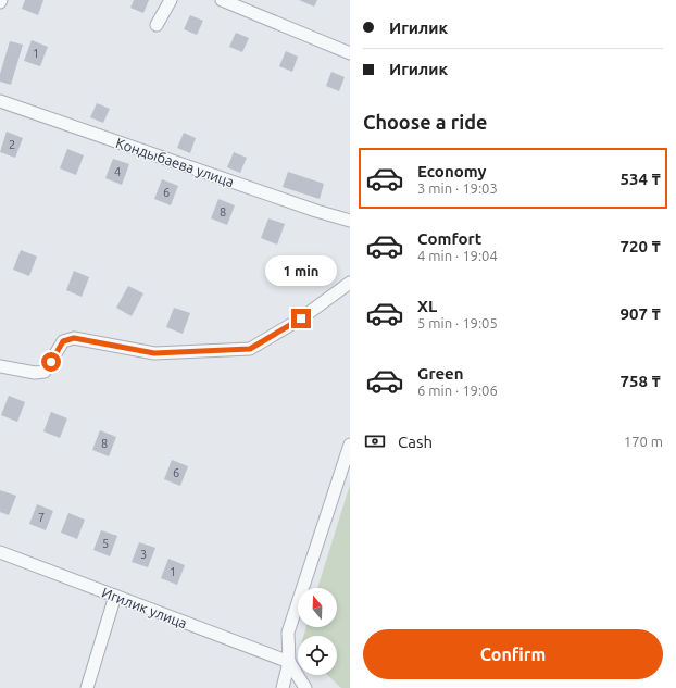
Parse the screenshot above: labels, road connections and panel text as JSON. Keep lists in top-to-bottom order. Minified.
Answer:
{"streets":{"street":["Кондыбаева улица","Игилик улица"]},"house_numbers":["1","2","4","6","8","8","6","7","5","3","1"],"north":"top","page":{"banner":["Игилик","Игилик"],"heading":"Choose a ride","list":[{"name":"Economy","note":"3 min · 19:03","value":"534 ₸"},{"name":"Comfort","note":"4 min · 19:04","value":"720 ₸"},{"name":"XL","note":"5 min · 19:05","value":"907 ₸"},{"name":"Green","note":"6 min · 19:06","value":"758 ₸"}],"bubble":"1 min","pay":["Cash","170 m"],"buttons":"Confirm"}}
